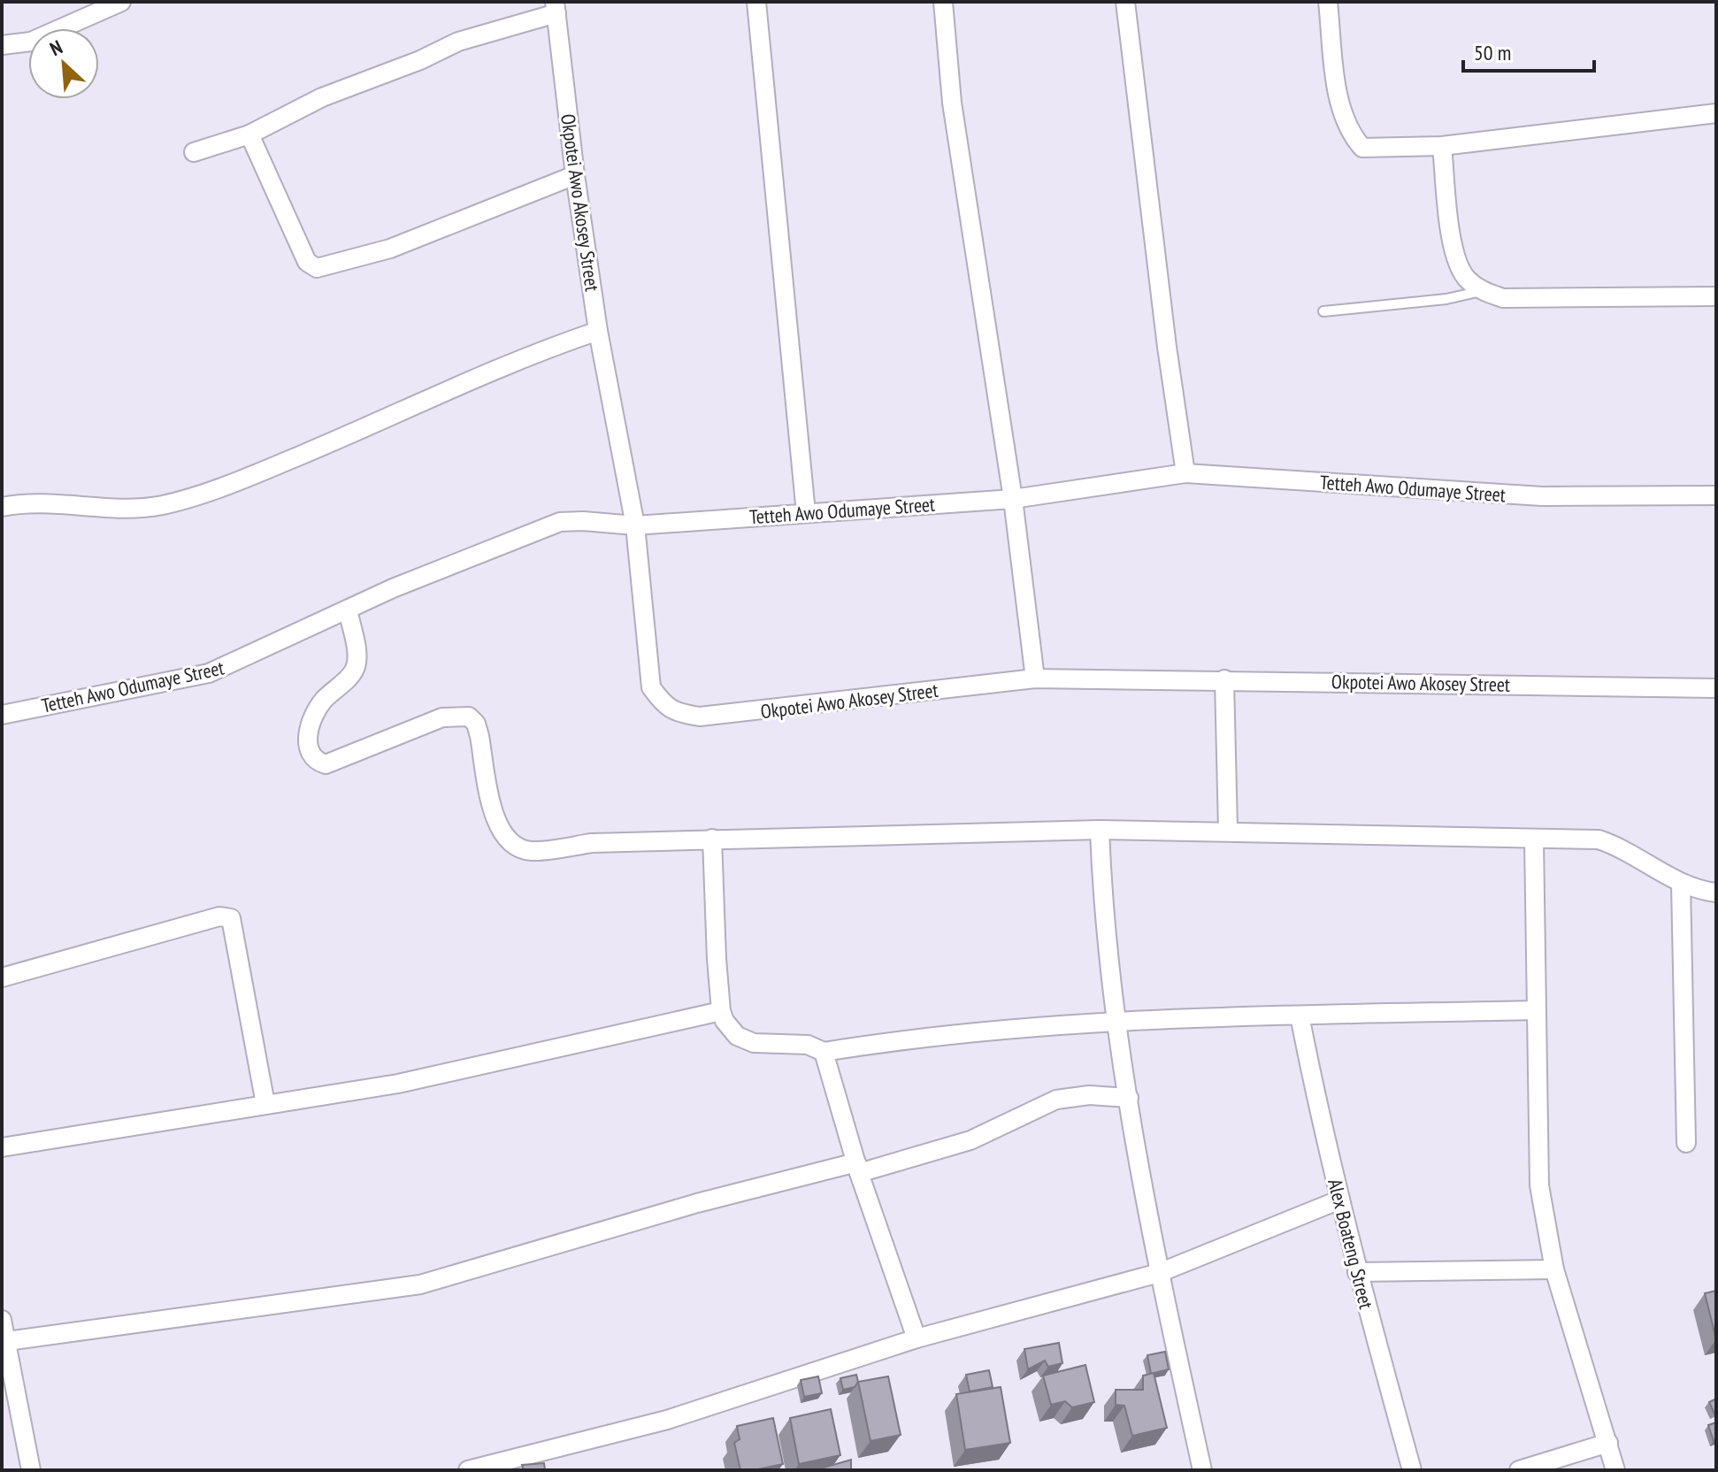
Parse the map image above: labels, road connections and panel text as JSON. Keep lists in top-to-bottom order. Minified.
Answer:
{"streets":{"street":["Okpotei Awo Akosey Street","Tetteh Awo Odumaye Street","Alex Boateng Street"]},"crossings":[["Okpotei Awo Akosey Street","Tetteh Awo Odumaye Street"]],"scale_bar":"50 m","north":"top left"}
